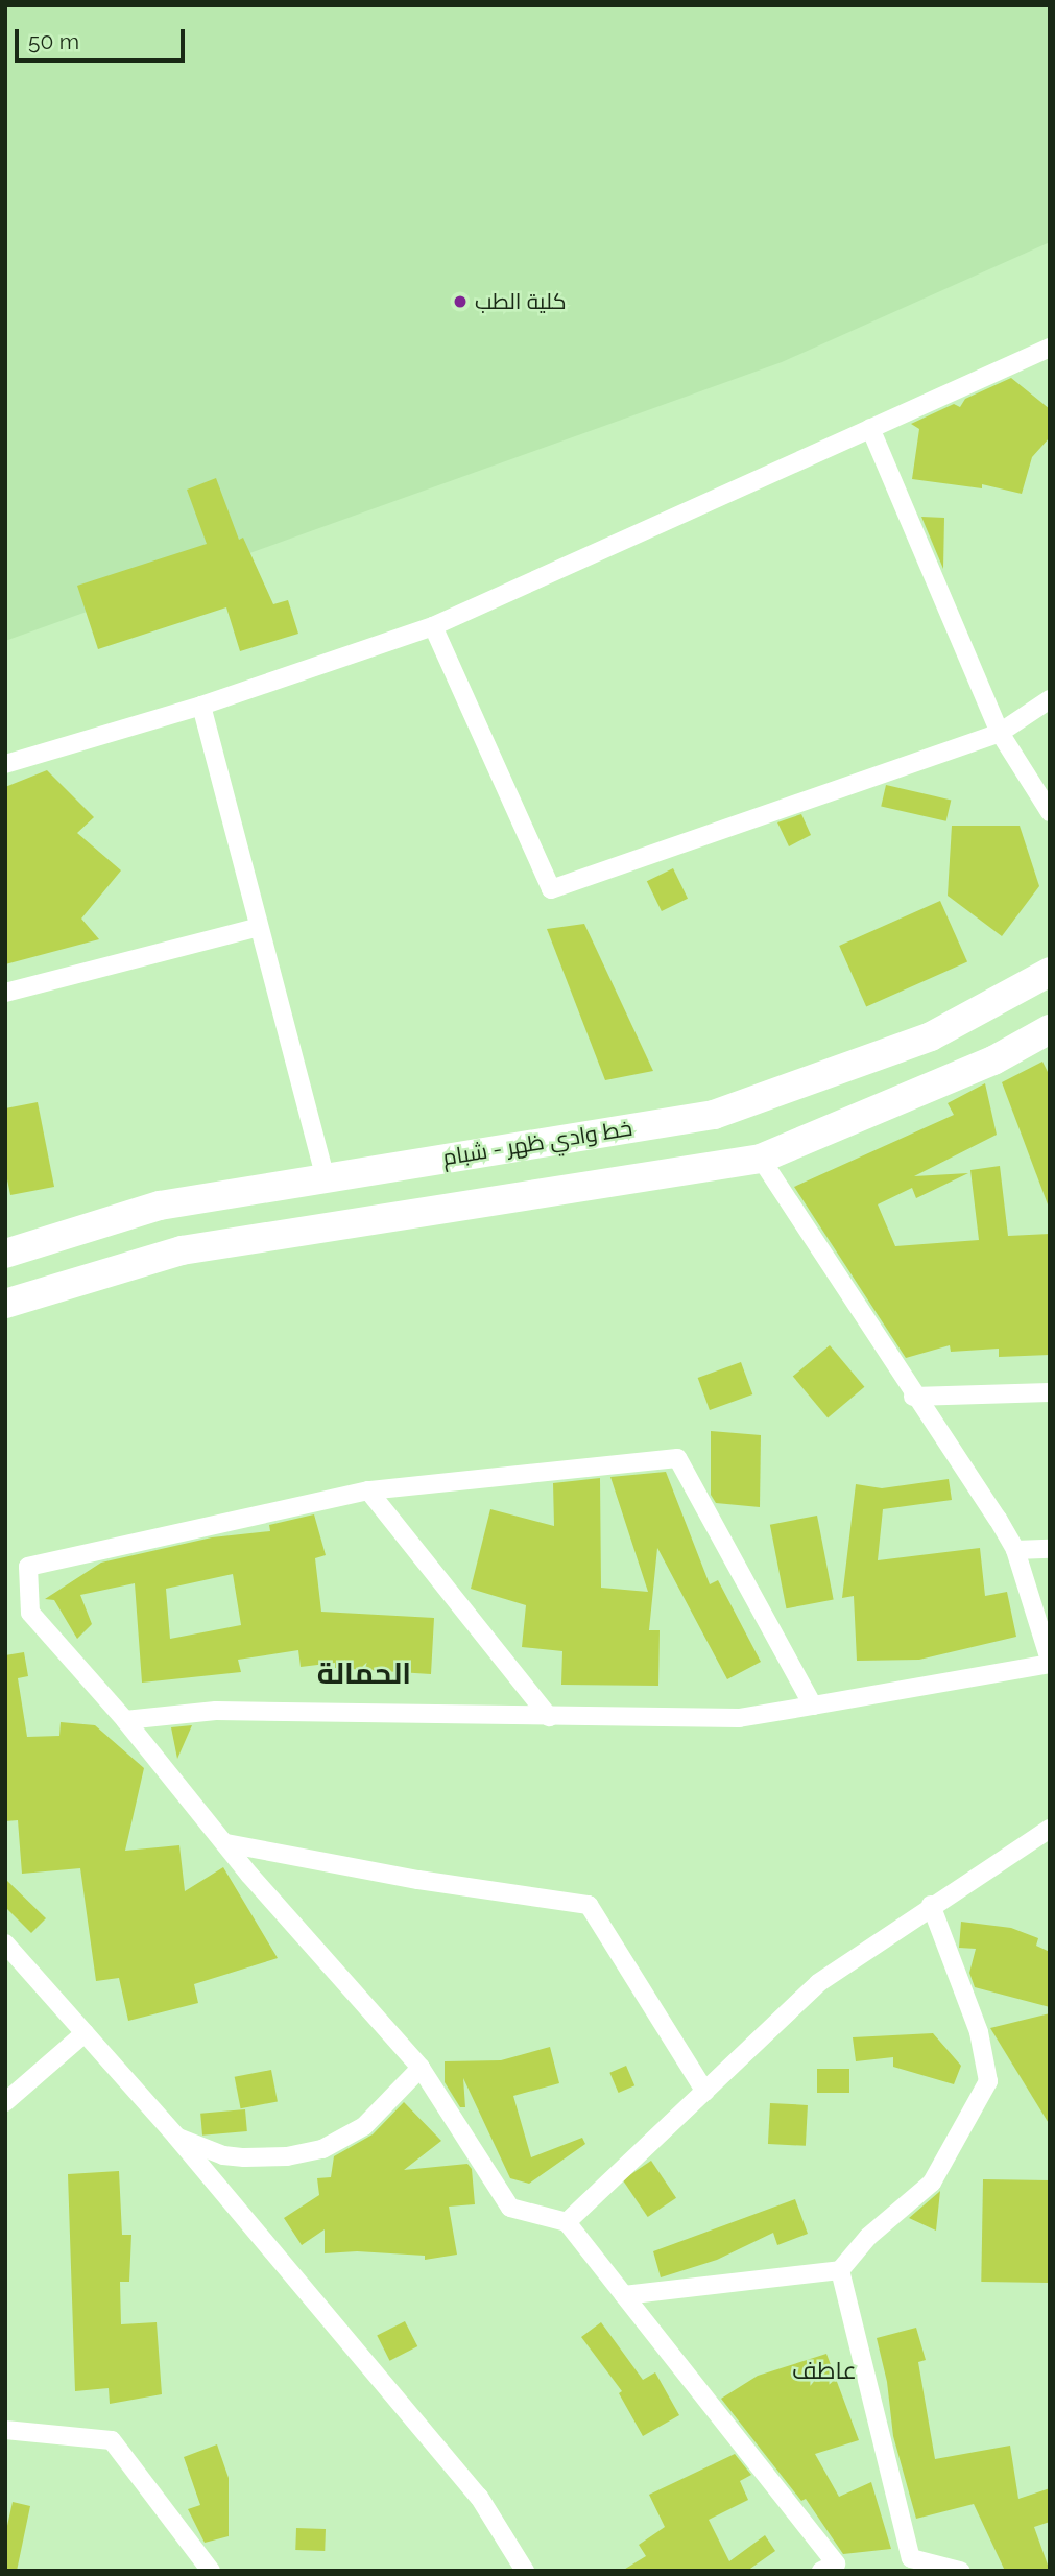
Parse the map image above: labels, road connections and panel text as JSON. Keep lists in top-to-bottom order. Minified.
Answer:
{"streets":{"main road":["خط وادي ظهر - شبام"]},"districts":["الحمالة","عاطف"],"places":["كلية الطب"],"scale_bar":"50 m"}
